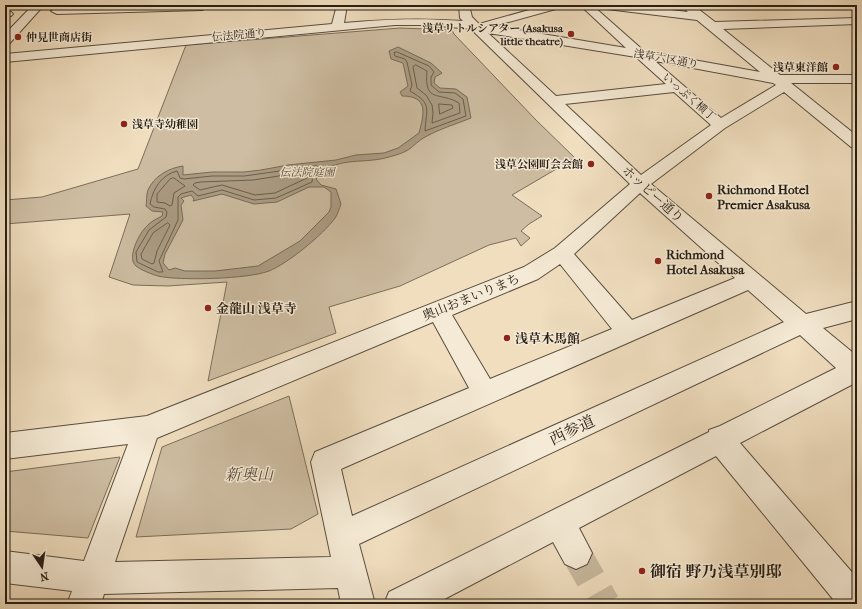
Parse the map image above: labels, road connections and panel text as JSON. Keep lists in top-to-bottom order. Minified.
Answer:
{"streets":{"street":["伝法院通り","浅草六区通り","いっぷく横丁","ホッピー通り","奥山おまいりまち","西参道"]},"crossings":[["伝法院通り","浅草六区通り"],["伝法院通り","ホッピー通り"],["浅草六区通り","いっぷく横丁"],["浅草六区通り","ホッピー通り"],["浅草六区通り","奥山おまいりまち"],["いっぷく横丁","奥山おまいりまち"],["ホッピー通り","奥山おまいりまち"],["ホッピー通り","西参道"]],"parks":["伝法院庭園","新奥山"],"places":["浅草リトルシアター (Asakusa little theatre)","仲見世商店街","浅草東洋館","浅草寺幼稚園","浅草公園町会会館","Richmond Hotel Premier Asakusa","Richmond Hotel Asakusa","金龍山 浅草寺","浅草木馬館","御宿 野乃浅草別邸"],"north":"bottom"}
